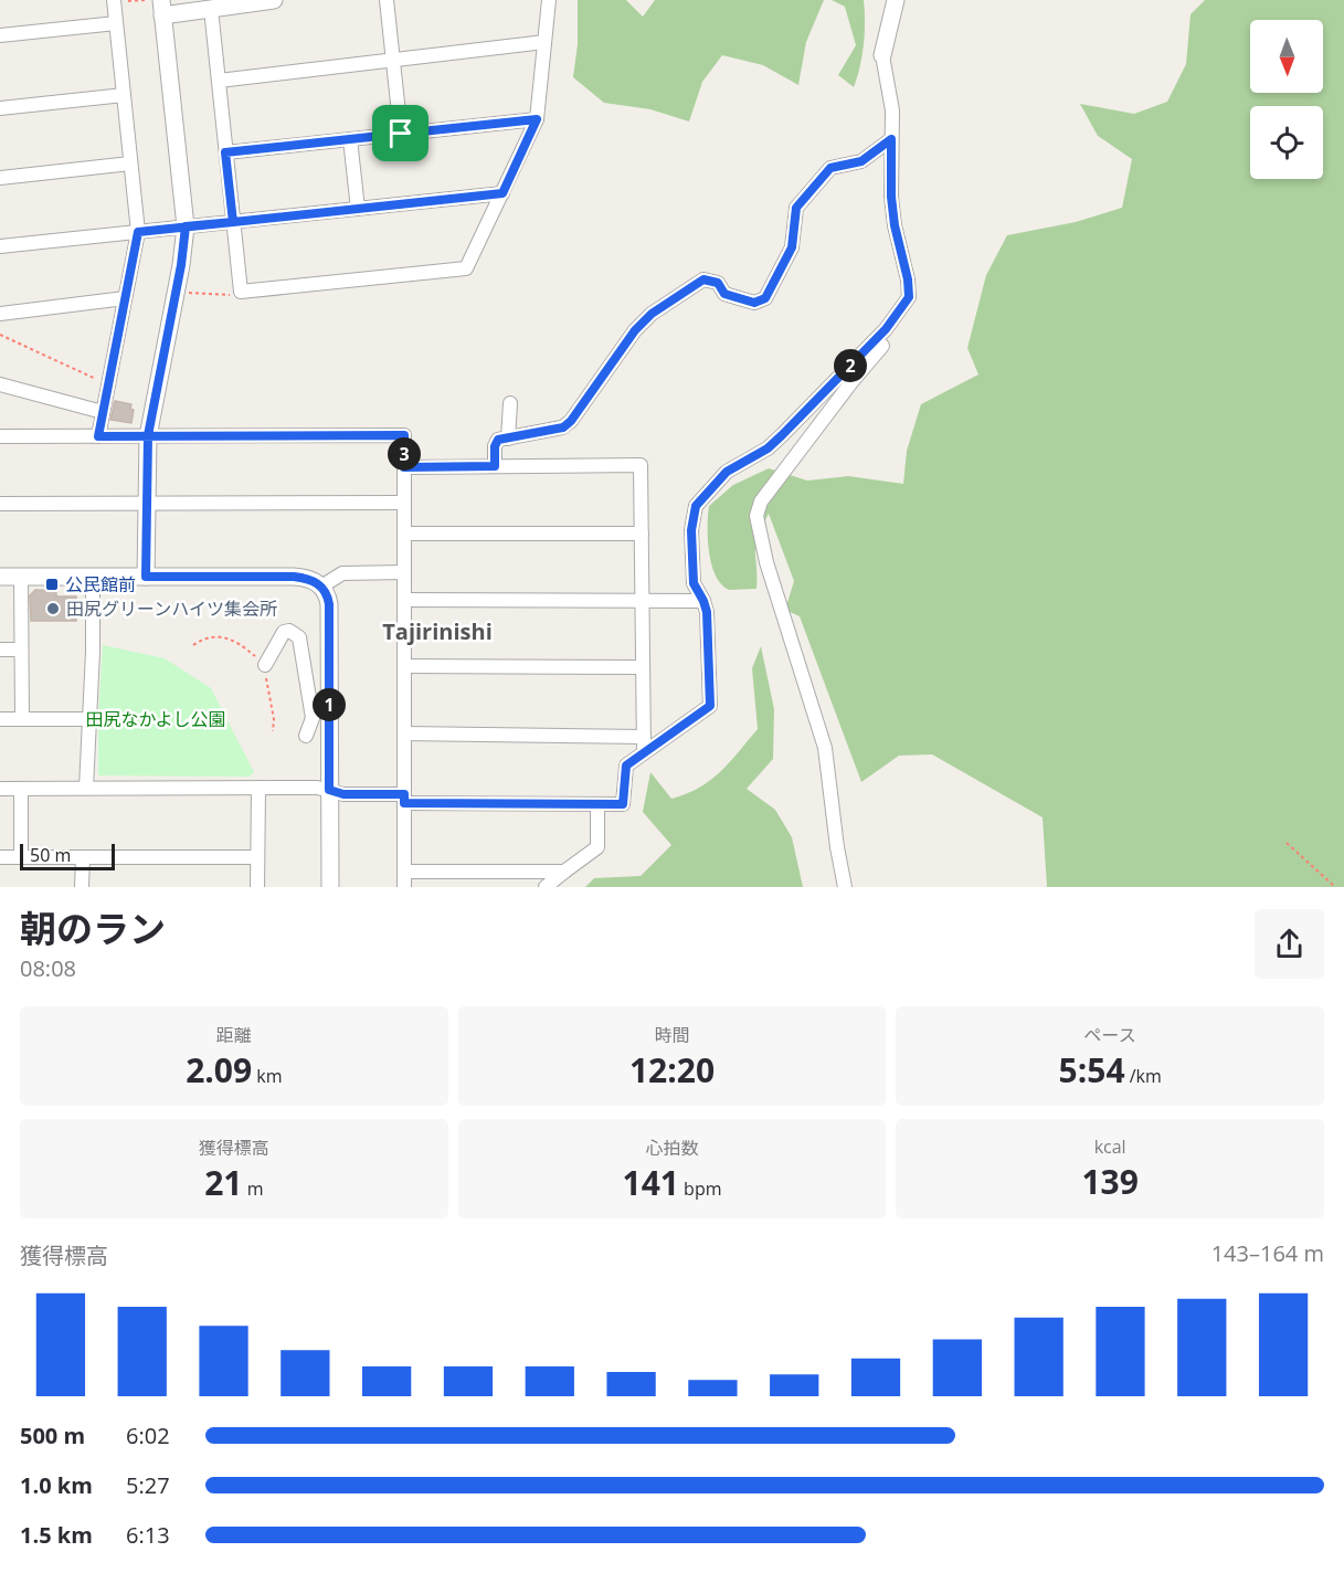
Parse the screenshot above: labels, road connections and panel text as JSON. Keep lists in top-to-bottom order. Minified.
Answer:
{"districts":["Tajirinishi"],"parks":["田尻なかよし公園"],"places":{"transit":["公民館前"],"other":["田尻グリーンハイツ集会所"]},"scale_bar":"50 m","north":"bottom","page":{"pins":["2","3","1"],"scale":"50 m","heading":["朝のラン","08:08"],"stats":[["距離","2.09 km"],["時間","12:20"],["ペース","5:54 /km"],["獲得標高","21 m"],["心拍数","141 bpm"],["kcal","139"]],"chart":["獲得標高","143–164 m"],"list":[{"name":"500 m","note":"6:02"},{"name":"1.0 km","note":"5:27"},{"name":"1.5 km","note":"6:13"}]}}
